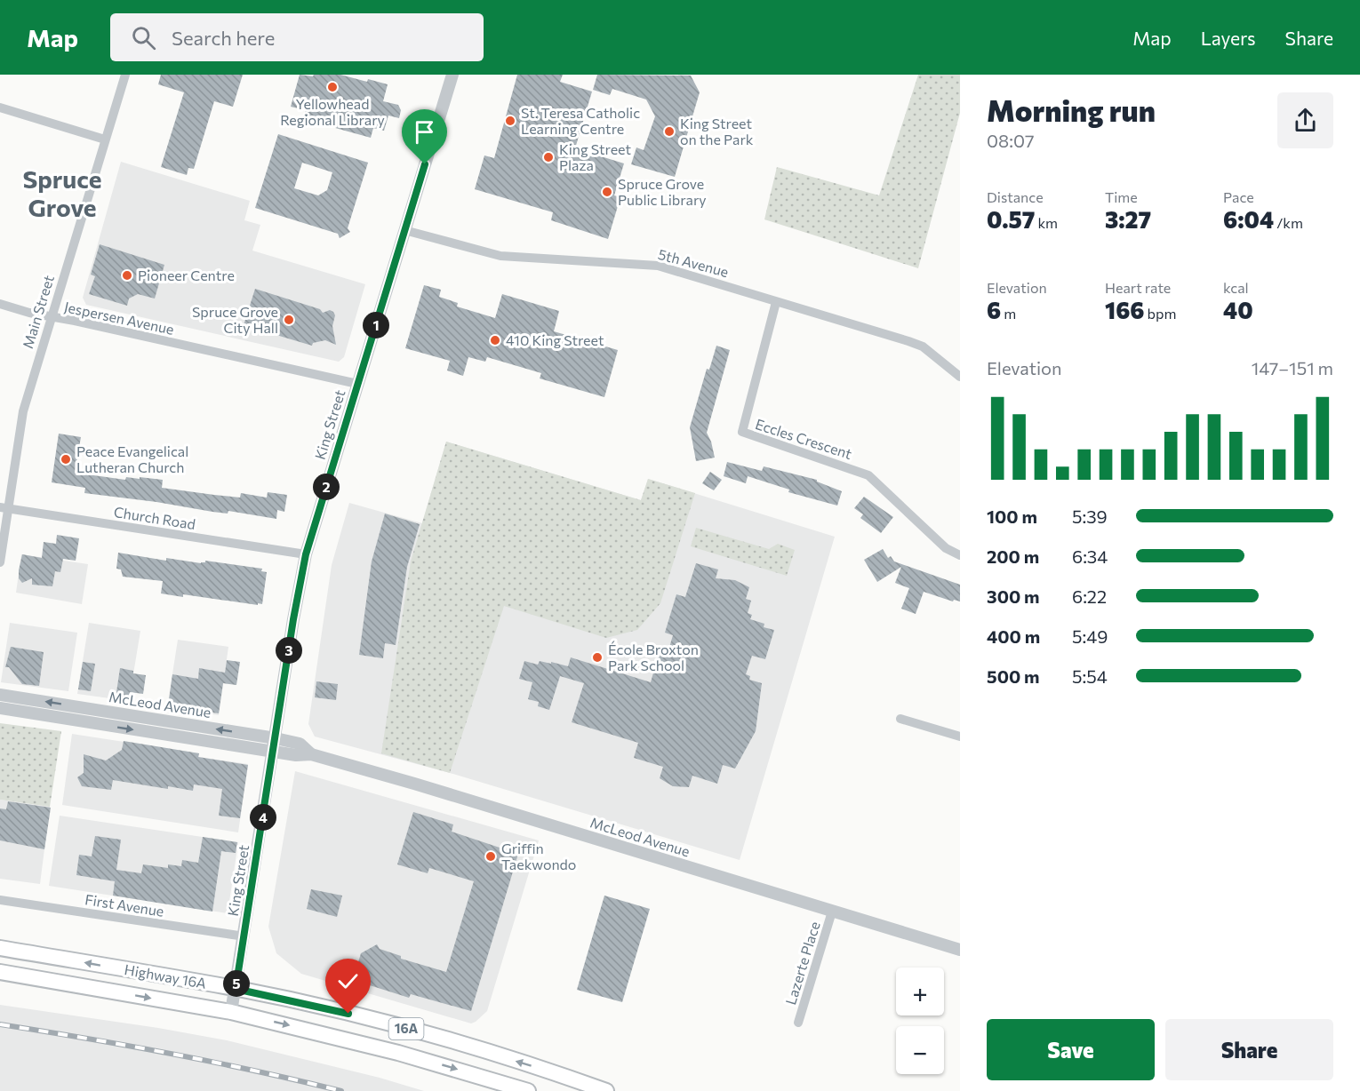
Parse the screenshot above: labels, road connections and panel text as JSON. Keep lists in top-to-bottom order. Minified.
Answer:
{"streets":{"main road":["Highway 16A","16A"],"street":["5th Avenue","Main Street","Jespersen Avenue","King Street","Eccles Crescent","Church Road","McLeod Avenue","First Avenue","Lazerte Place"]},"crossings":[["5th Avenue","King Street"],["5th Avenue","Eccles Crescent"],["Main Street","Jespersen Avenue"],["Main Street","Church Road"],["Jespersen Avenue","King Street"],["King Street","Church Road"],["King Street","McLeod Avenue"],["King Street","First Avenue"],["King Street","Highway 16A"],["McLeod Avenue","Lazerte Place"]],"districts":["Spruce Grove"],"places":["Yellowhead Regional Library","St. Teresa Catholic Learning Centre","King Street on the Park","King Street Plaza","Spruce Grove Public Library","Pioneer Centre","Spruce Grove City Hall","410 King Street","Peace Evangelical Lutheran Church","École Broxton Park School","Griffin Taekwondo"],"page":{"header":"Map","search":"Search here","nav":["Map","Layers","Share"],"heading":["Morning run","08:07"],"stats":[["Distance","0.57 km"],["Time","3:27"],["Pace","6:04 /km"],["Elevation","6 m"],["Heart rate","166 bpm"],["kcal","40"]],"pins":["1","2","3","4","5"],"chart":["Elevation","147–151 m"],"list":[{"name":"100 m","note":"5:39"},{"name":"200 m","note":"6:34"},{"name":"300 m","note":"6:22"},{"name":"400 m","note":"5:49"},{"name":"500 m","note":"5:54"}],"map_buttons":["+","−"],"buttons":["Save","Share"]}}
